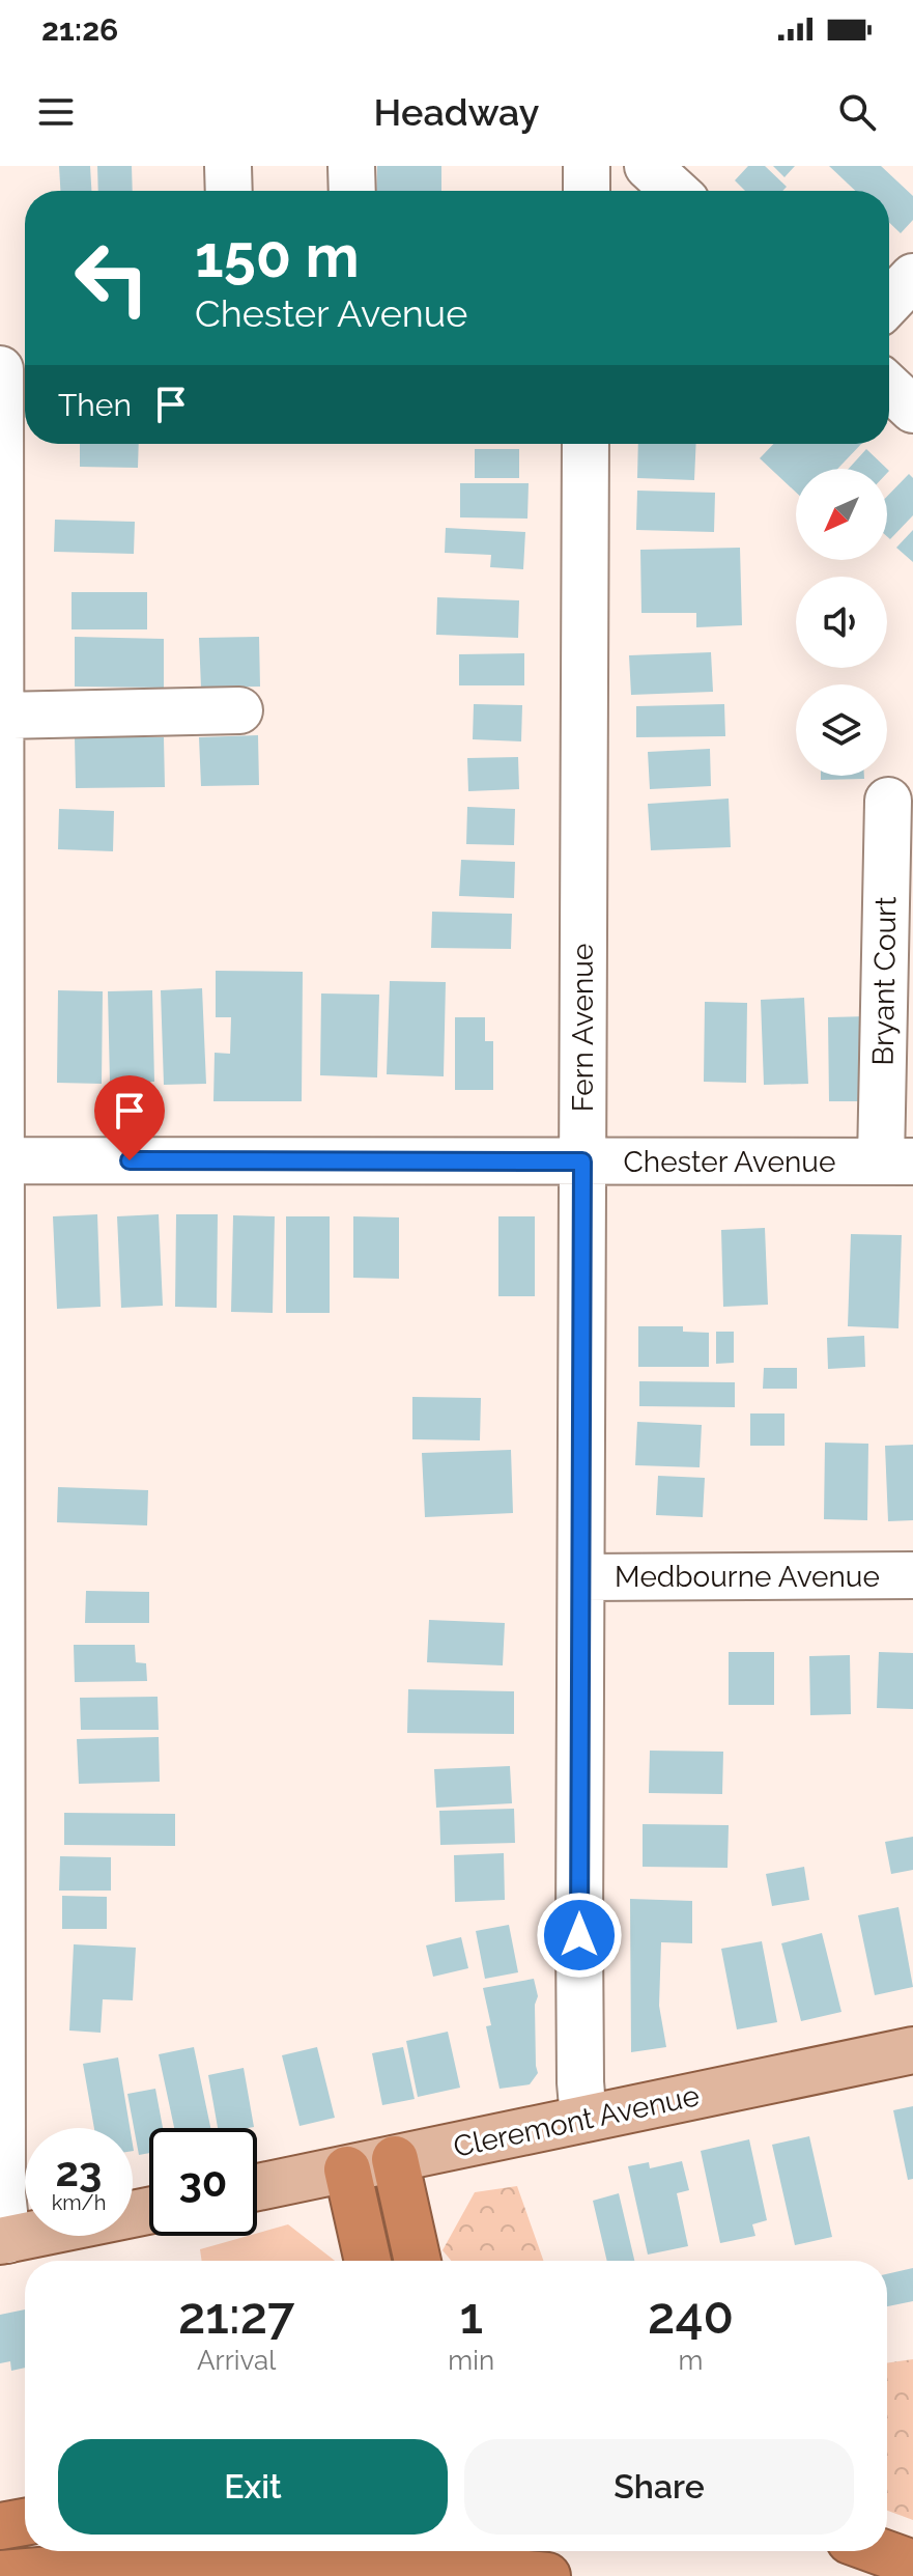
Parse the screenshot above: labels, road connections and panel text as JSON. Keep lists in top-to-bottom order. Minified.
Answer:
{"streets":{"main road":["Cleremont Avenue"],"street":["Bryant Court","Fern Avenue","Chester Avenue","Medbourne Avenue"]},"crossings":[["Bryant Court","Chester Avenue"],["Fern Avenue","Chester Avenue"],["Fern Avenue","Medbourne Avenue"],["Fern Avenue","Cleremont Avenue"]],"north":"bottom left","page":{"status":"21:26","header":"Headway","turn":["150 m","Chester Avenue"],"then":"Then","speed":"23 km/h","limit":"30","eta":["21:27","Arrival","1","min","240","m"],"buttons":["Exit","Share"]}}
